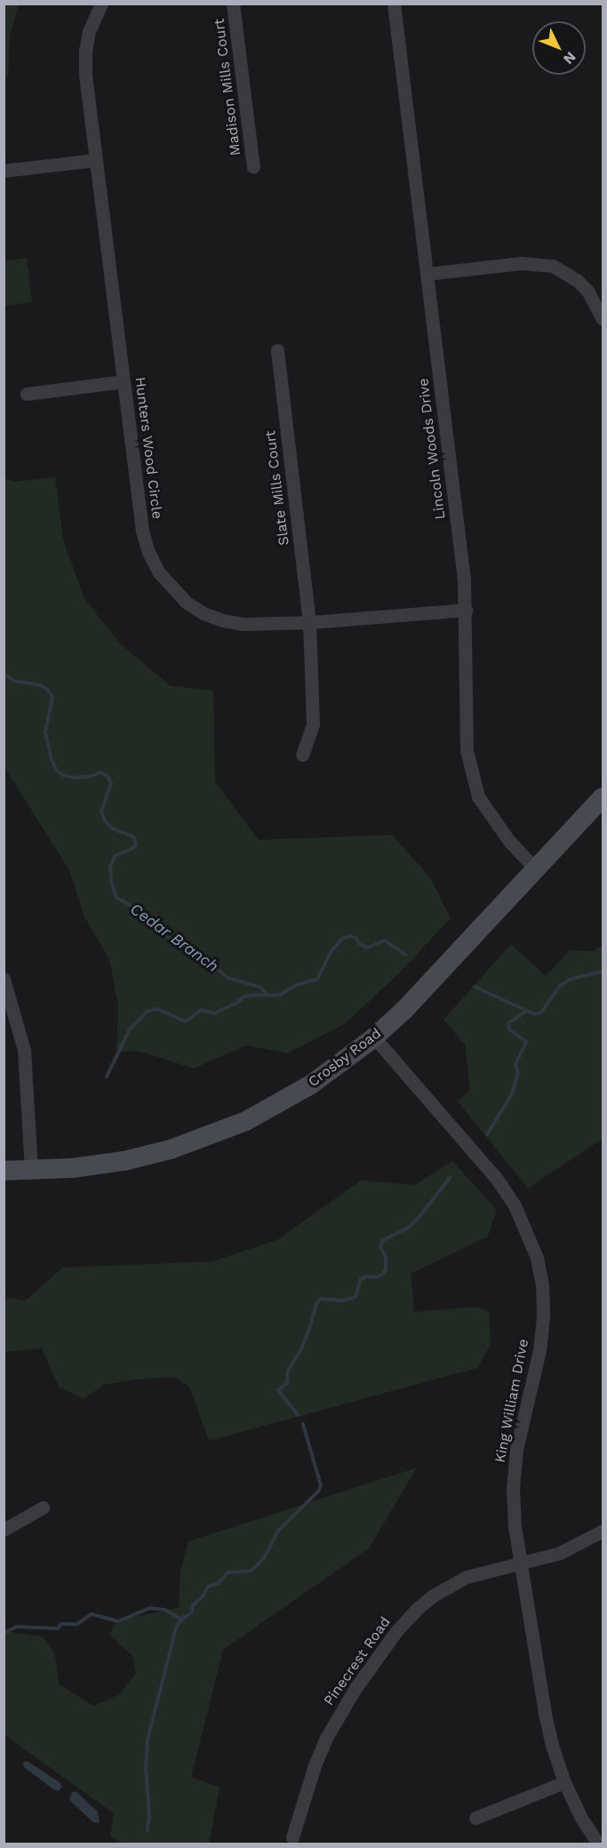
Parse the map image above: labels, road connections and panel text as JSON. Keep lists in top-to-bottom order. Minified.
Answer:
{"streets":{"street":["Madison Mills Court","Hunters Wood Circle","Lincoln Woods Drive","Slate Mills Court","Crosby Road","King William Drive","Pinecrest Road"]},"crossings":[["Hunters Wood Circle","Lincoln Woods Drive"],["Hunters Wood Circle","Slate Mills Court"],["Lincoln Woods Drive","Crosby Road"],["Crosby Road","King William Drive"],["King William Drive","Pinecrest Road"]],"water":["Cedar Branch"],"north":"bottom right"}
